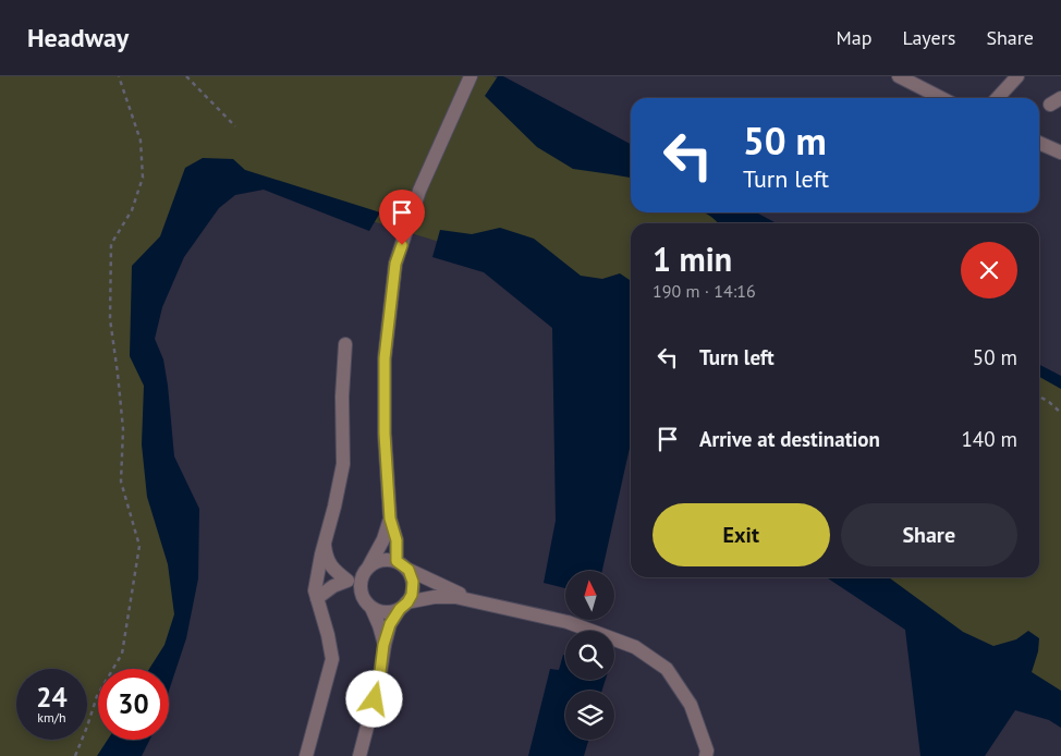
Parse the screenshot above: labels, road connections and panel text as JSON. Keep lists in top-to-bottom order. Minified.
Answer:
{"north":"top","page":{"header":"Headway","nav":["Map","Layers","Share"],"turn":["50 m","Turn left"],"heading":["1 min","190 m · 14:16"],"list":[{"name":"Turn left","value":"50 m"},{"name":"Arrive at destination","value":"140 m"}],"buttons":["Exit","Share"],"speed":"24 km/h","limit":"30"}}
